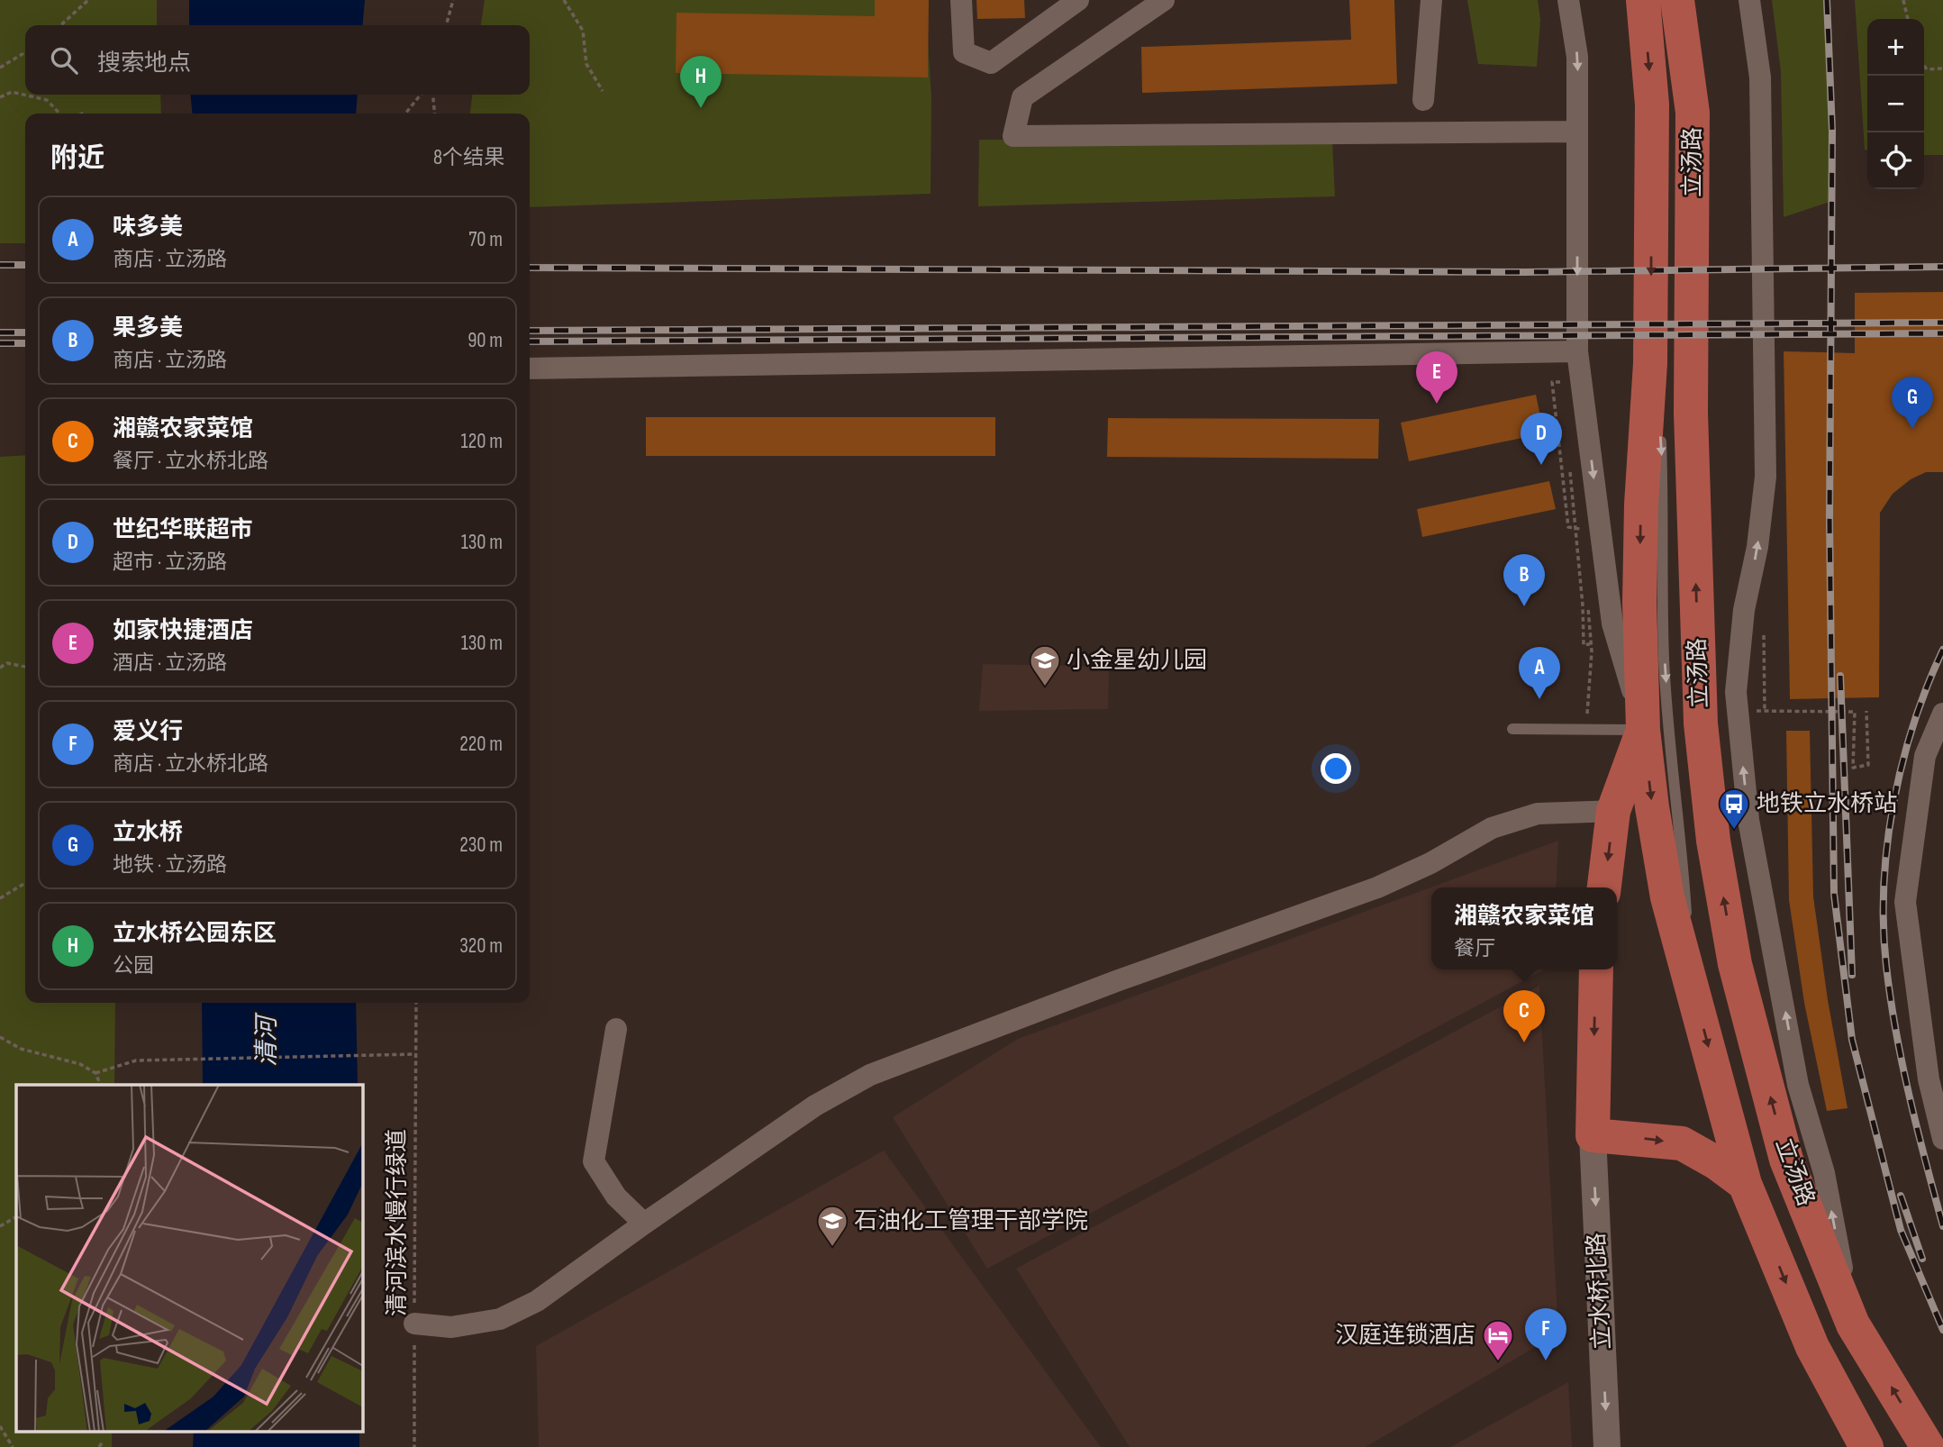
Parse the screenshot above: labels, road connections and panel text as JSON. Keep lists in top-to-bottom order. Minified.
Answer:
{"streets":{"main road":["立汤路"],"street":["立水桥北路"],"path":["清河滨水慢行绿道"]},"one_way":["立水桥北路"],"water":["清河"],"places":{"school or university":["小金星幼儿园","石油化工管理干部学院"],"bus stop":["地铁立水桥站"],"hotel":["汉庭连锁酒店"]},"page":{"map_buttons":["+","−"],"search":"搜索地点","pins":["H","E","G","D","B","A","C","F"],"heading":["附近","8个结果"],"list":[{"mark":"A","name":"味多美","note":"商店 · 立汤路","value":"70 m"},{"mark":"B","name":"果多美","note":"商店 · 立汤路","value":"90 m"},{"mark":"C","name":"湘赣农家菜馆","note":"餐厅 · 立水桥北路","value":"120 m"},{"mark":"D","name":"世纪华联超市","note":"超市 · 立汤路","value":"130 m"},{"mark":"E","name":"如家快捷酒店","note":"酒店 · 立汤路","value":"130 m"},{"mark":"F","name":"爱义行","note":"商店 · 立水桥北路","value":"220 m"},{"mark":"G","name":"立水桥","note":"地铁 · 立汤路","value":"230 m"},{"mark":"H","name":"立水桥公园东区","note":"公园","value":"320 m"}],"popup":["湘赣农家菜馆","餐厅"]}}
